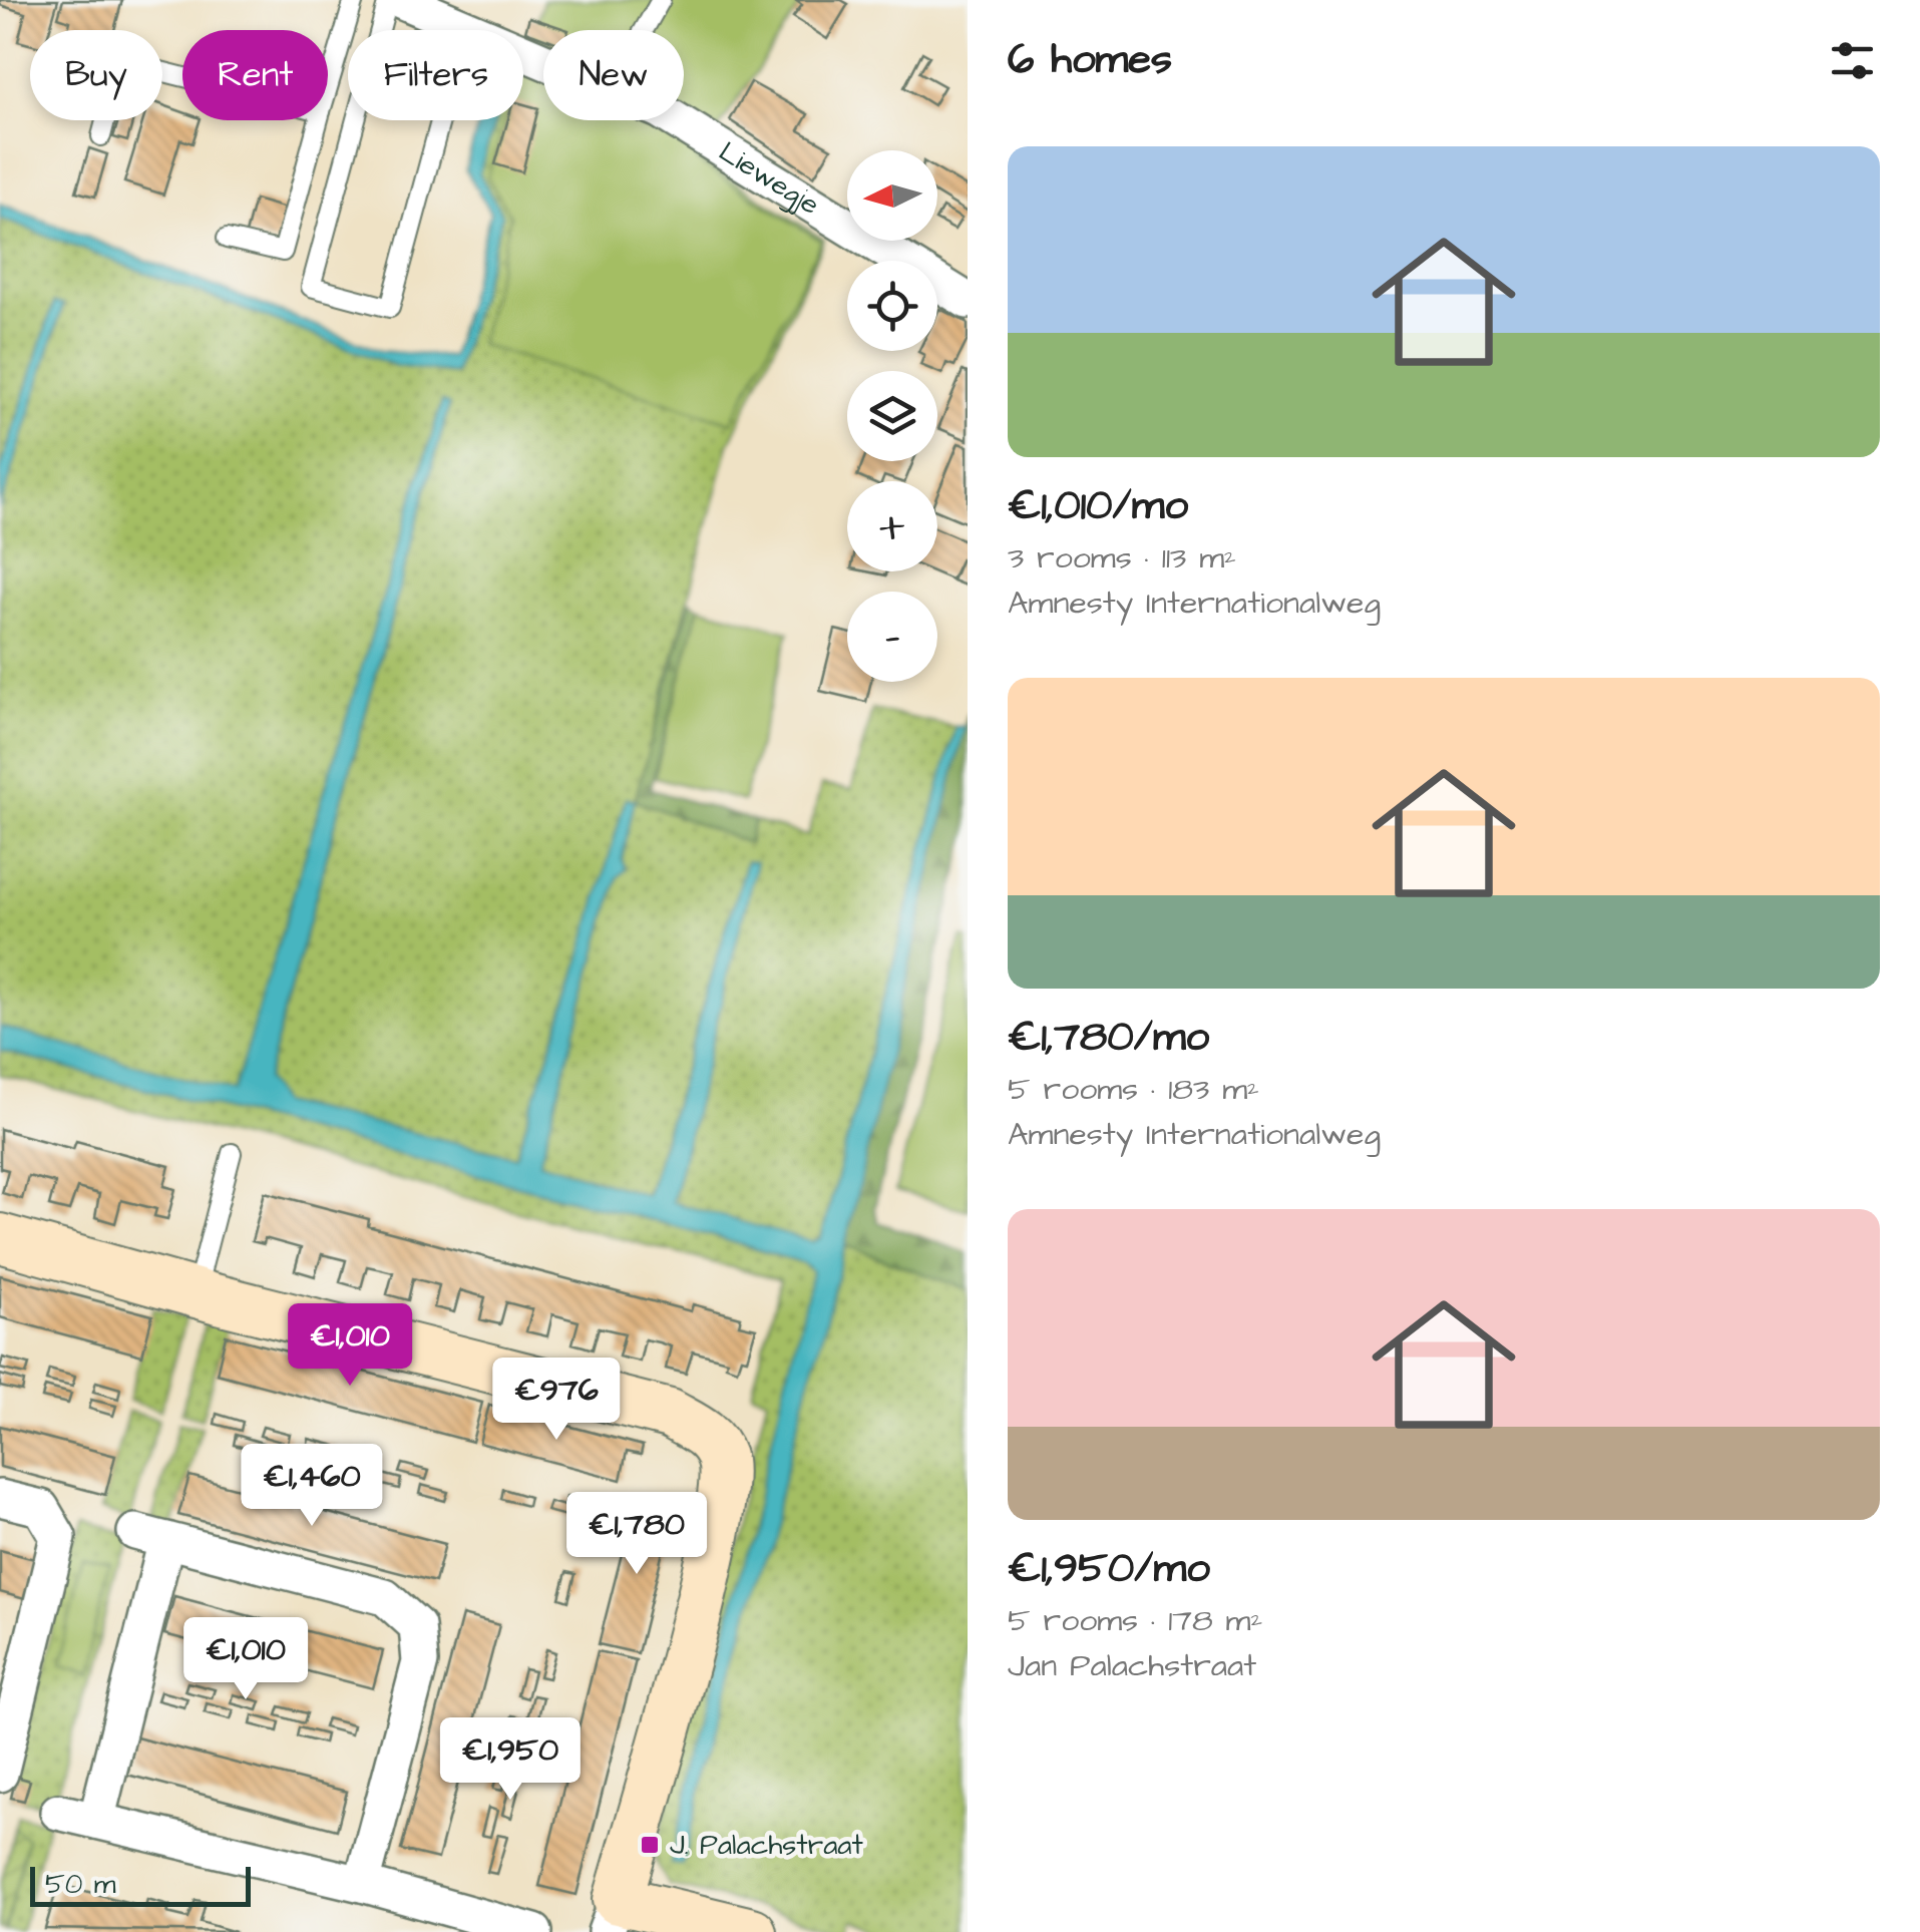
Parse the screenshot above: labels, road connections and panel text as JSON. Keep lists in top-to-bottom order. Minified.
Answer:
{"streets":{"street":["Liewegje"]},"places":{"transit":["J. Palachstraat"]},"scale_bar":"50 m","north":"left","page":{"heading":"6 homes","chip":["Buy","Rent","Filters","New"],"list":[{"name":"€1,010/mo","note":"3 rooms · 113 m² · Amnesty Internationalweg"},{"name":"€1,780/mo","note":"5 rooms · 183 m² · Amnesty Internationalweg"},{"name":"€1,950/mo","note":"5 rooms · 178 m² · Jan Palachstraat"}],"map_buttons":["+","−"],"price":["€1,010","€976","€1,460","€1,780","€1,010","€1,950"],"scale":"50 m"}}
